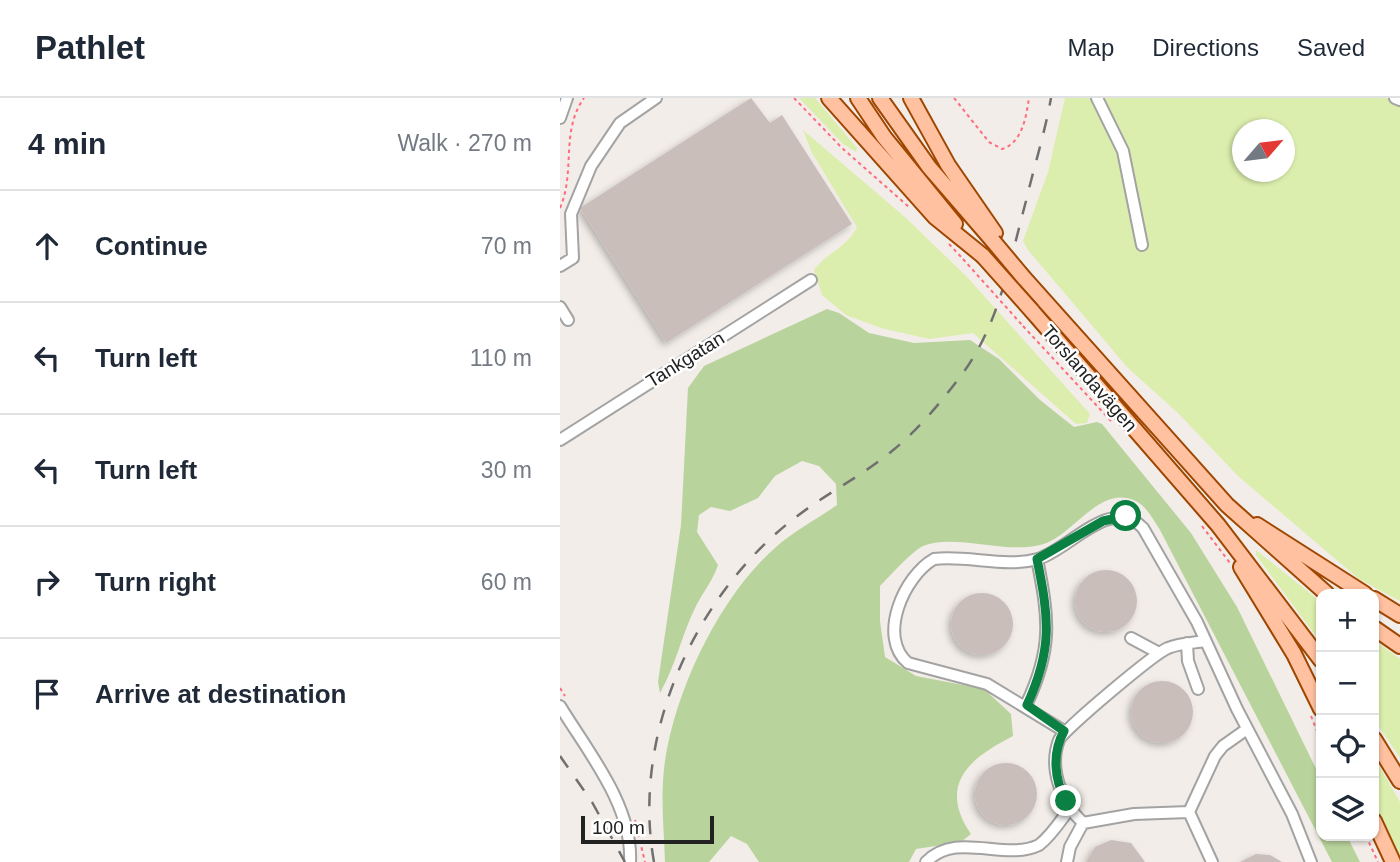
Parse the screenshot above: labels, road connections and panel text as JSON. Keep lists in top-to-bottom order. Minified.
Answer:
{"streets":{"main road":["Torslandavägen"],"street":["Tankgatan"]},"scale_bar":"100 m","north":"top right","page":{"header":"Pathlet","nav":["Map","Directions","Saved"],"heading":["4 min","Walk · 270 m"],"list":[["Continue","70 m"],["Turn left","110 m"],["Turn left","30 m"],["Turn right","60 m"],"Arrive at destination"],"map_buttons":["+","−"],"scale":"100 m"}}
